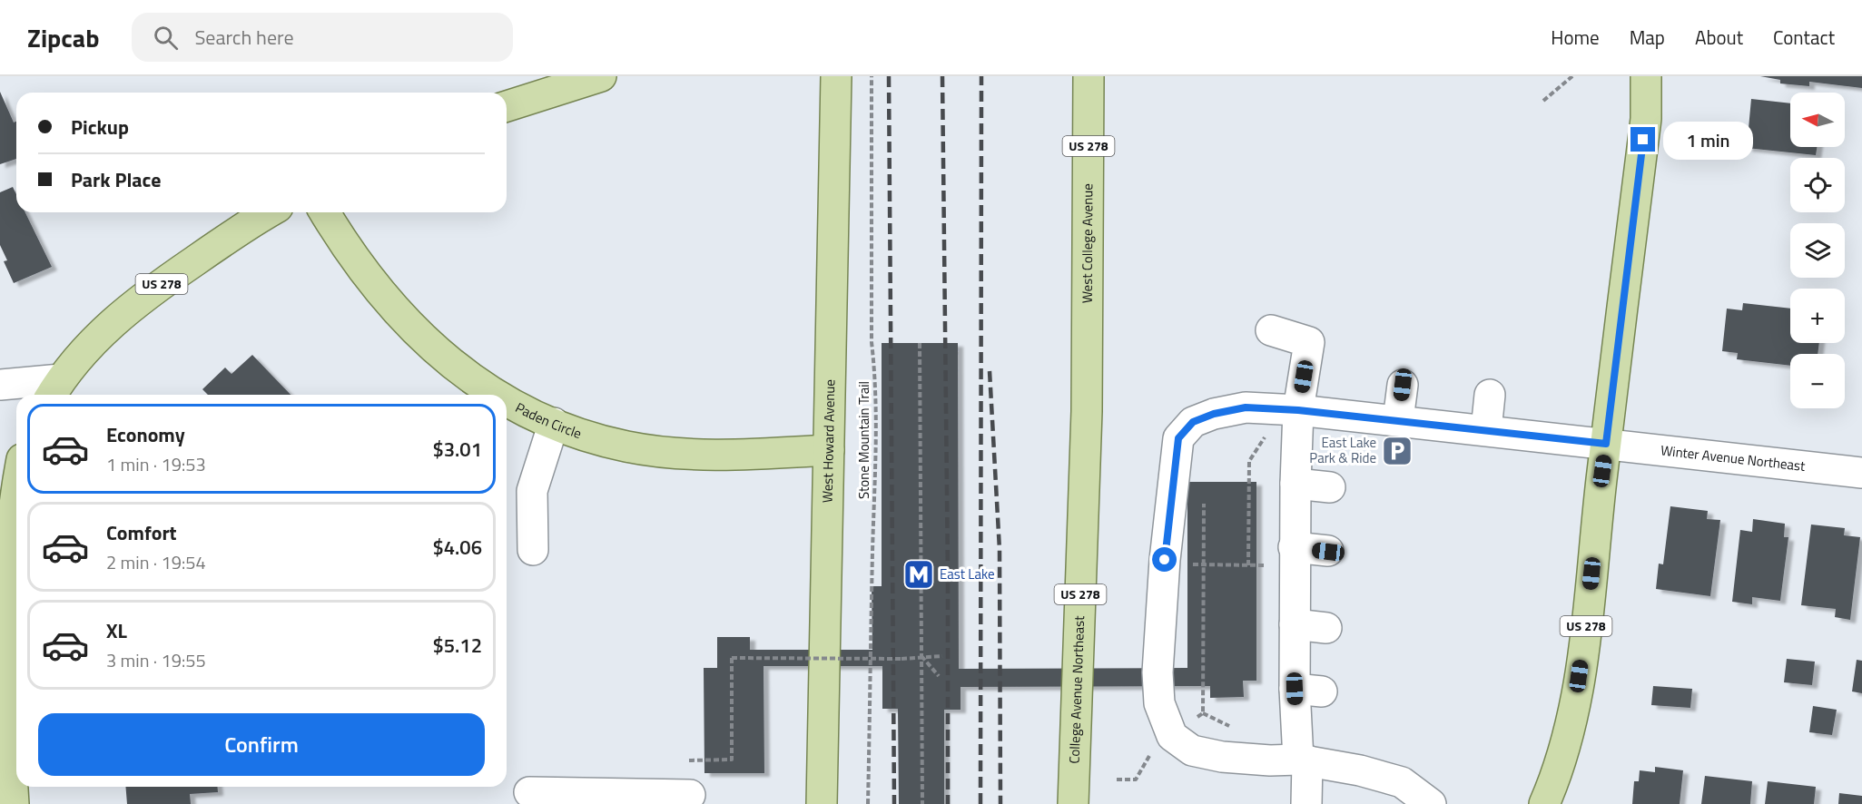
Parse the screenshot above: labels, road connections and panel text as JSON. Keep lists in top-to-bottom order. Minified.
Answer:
{"streets":{"main road":["US 278","West College Avenue","Paden Circle","West Howard Avenue","College Avenue Northeast"],"street":["Winter Avenue Northeast"],"path":["Stone Mountain Trail"]},"crossings":[["US 278","Winter Avenue Northeast"],["West College Avenue","College Avenue Northeast"],["Paden Circle","West Howard Avenue"]],"places":{"parking":["East Lake Park & Ride"],"metro station":["East Lake"]},"north":"left","page":{"header":"Zipcab","search":"Search here","nav":["Home","Map","About","Contact"],"map_buttons":["+","−"],"banner":["Pickup","Park Place"],"bubble":"1 min","list":[{"name":"Economy","note":"1 min · 19:53","value":"$3.01"},{"name":"Comfort","note":"2 min · 19:54","value":"$4.06"},{"name":"XL","note":"3 min · 19:55","value":"$5.12"}],"buttons":"Confirm"}}
